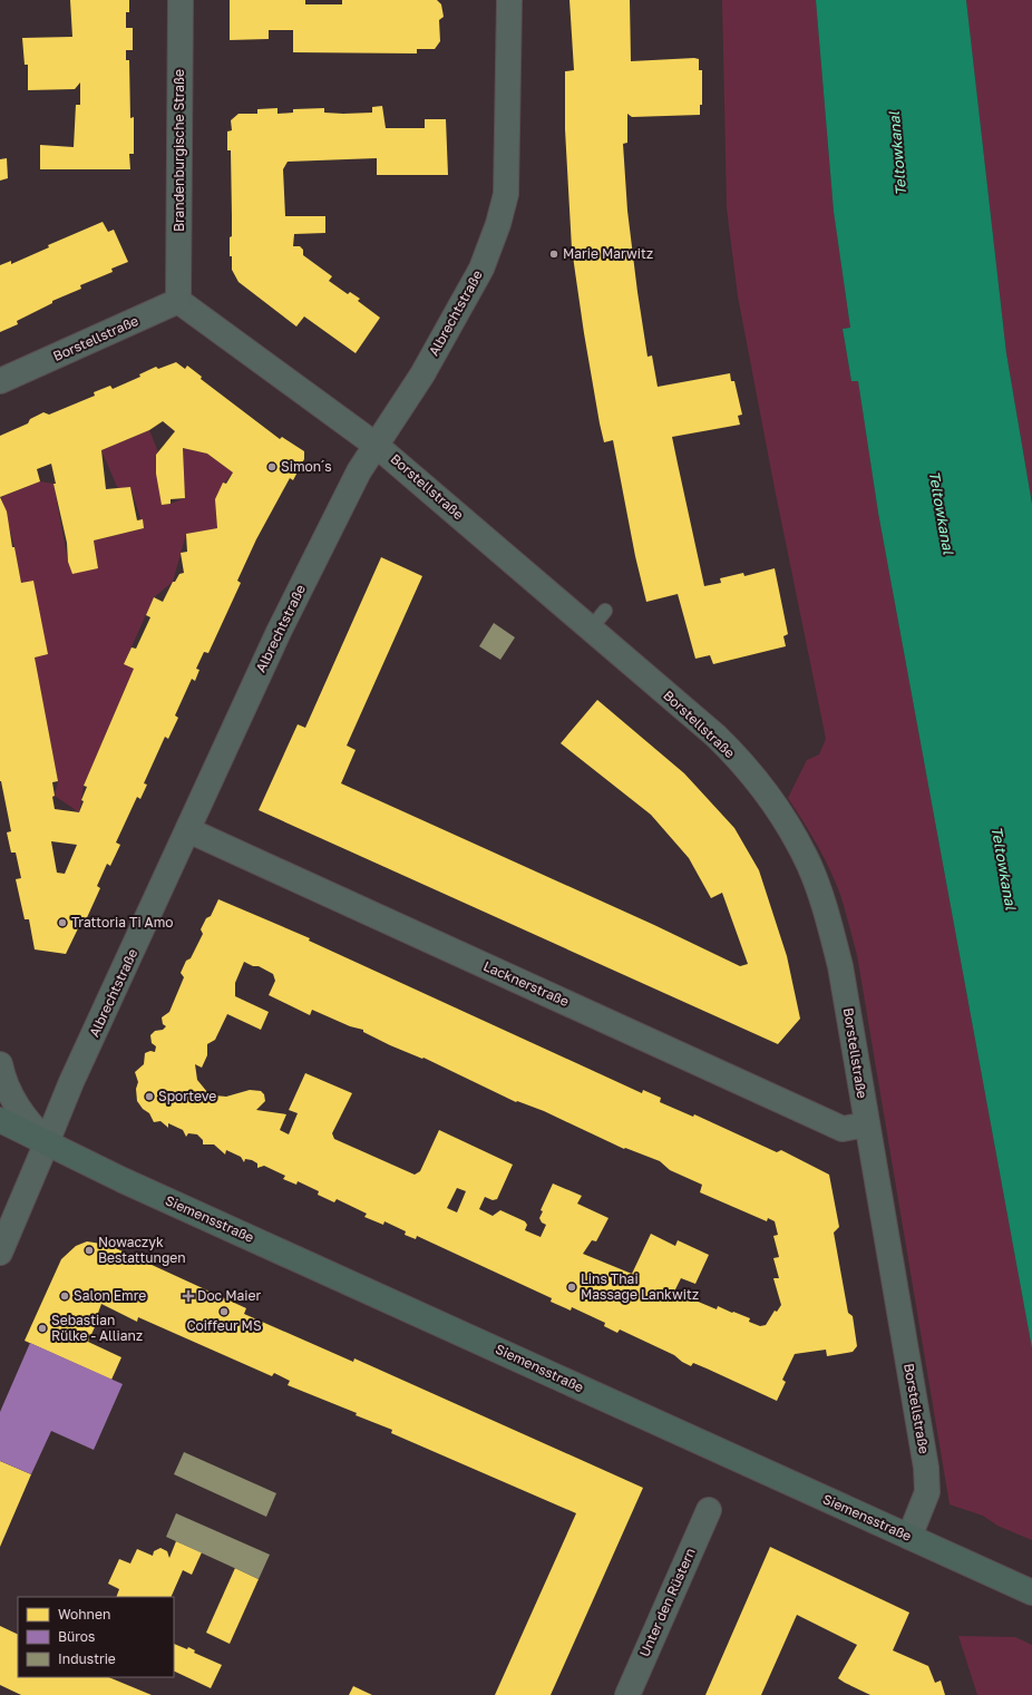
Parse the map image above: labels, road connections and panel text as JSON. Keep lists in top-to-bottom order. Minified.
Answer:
{"streets":{"main road":["Siemensstraße"],"street":["Brandenburgische Straße","Albrechtstraße","Borstellstraße","Lacknerstraße","Unter den Rüstern"]},"crossings":[["Brandenburgische Straße","Borstellstraße"],["Albrechtstraße","Borstellstraße"],["Albrechtstraße","Lacknerstraße"],["Albrechtstraße","Siemensstraße"],["Borstellstraße","Lacknerstraße"],["Borstellstraße","Siemensstraße"]],"water":["Teltowkanal"],"places":{"other":["Marie Marwitz","Simon´s","Trattoria Ti Amo","Sporteve","Nowaczyk Bestattungen","Lins Thai Massage Lankwitz","Salon Emre","Coiffeur MS","Sebastian Rülke - Allianz"],"health":["Doc Maier"]},"legend":["Wohnen","Büros","Industrie"]}
